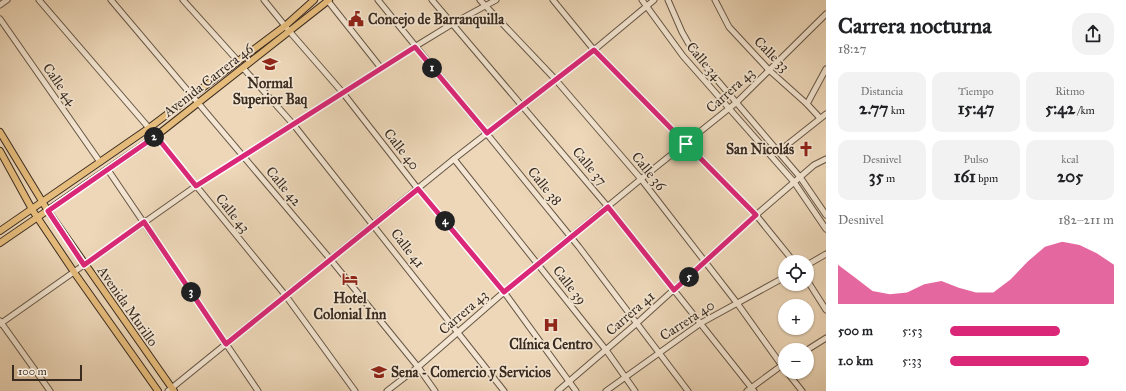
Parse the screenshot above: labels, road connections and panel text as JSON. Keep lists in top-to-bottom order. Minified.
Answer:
{"streets":{"main road":["Avenida Carrera 46","Avenida Murillo"],"street":["Calle 33","Calle 34","Calle 44","Carrera 43","Calle 40","Calle 37","Calle 36","Calle 42","Calle 38","Calle 43","Calle 41","Calle 39","Carrera 41","Carrera 40"]},"crossings":[["Calle 33","Carrera 43"],["Calle 34","Carrera 43"],["Calle 34","Carrera 41"],["Avenida Carrera 46","Calle 44"],["Avenida Carrera 46","Calle 40"],["Avenida Carrera 46","Calle 42"],["Avenida Carrera 46","Calle 43"],["Avenida Carrera 46","Calle 41"],["Avenida Carrera 46","Avenida Murillo"],["Carrera 43","Calle 40"],["Carrera 43","Calle 37"],["Carrera 43","Calle 36"],["Carrera 43","Calle 42"],["Carrera 43","Calle 38"],["Carrera 43","Calle 41"],["Carrera 43","Calle 39"],["Calle 40","Carrera 41"],["Calle 37","Carrera 41"],["Calle 37","Carrera 40"],["Calle 36","Carrera 41"],["Calle 36","Carrera 40"],["Calle 38","Carrera 41"],["Calle 38","Carrera 40"],["Calle 39","Carrera 41"],["Calle 39","Carrera 40"]],"places":{"public building":["Concejo de Barranquilla"],"school or university":["Normal Superior Baq","Sena - Comercio y Servicios"],"church":["San Nicolás"],"hotel":["Hotel Colonial Inn"],"hospital":["Clínica Centro"]},"scale_bar":"100 m","page":{"heading":["Carrera nocturna","18:27"],"pins":["1","2","4","5","3"],"stats":[["Distancia","2.77 km"],["Tiempo","15:47"],["Ritmo","5:42 /km"],["Desnivel","35 m"],["Pulso","161 bpm"],["kcal","205"]],"chart":["Desnivel","182–211 m"],"map_buttons":["+","−"],"list":[{"name":"500 m","note":"5:53"},{"name":"1.0 km","note":"5:33"}],"scale":"100 m"}}
